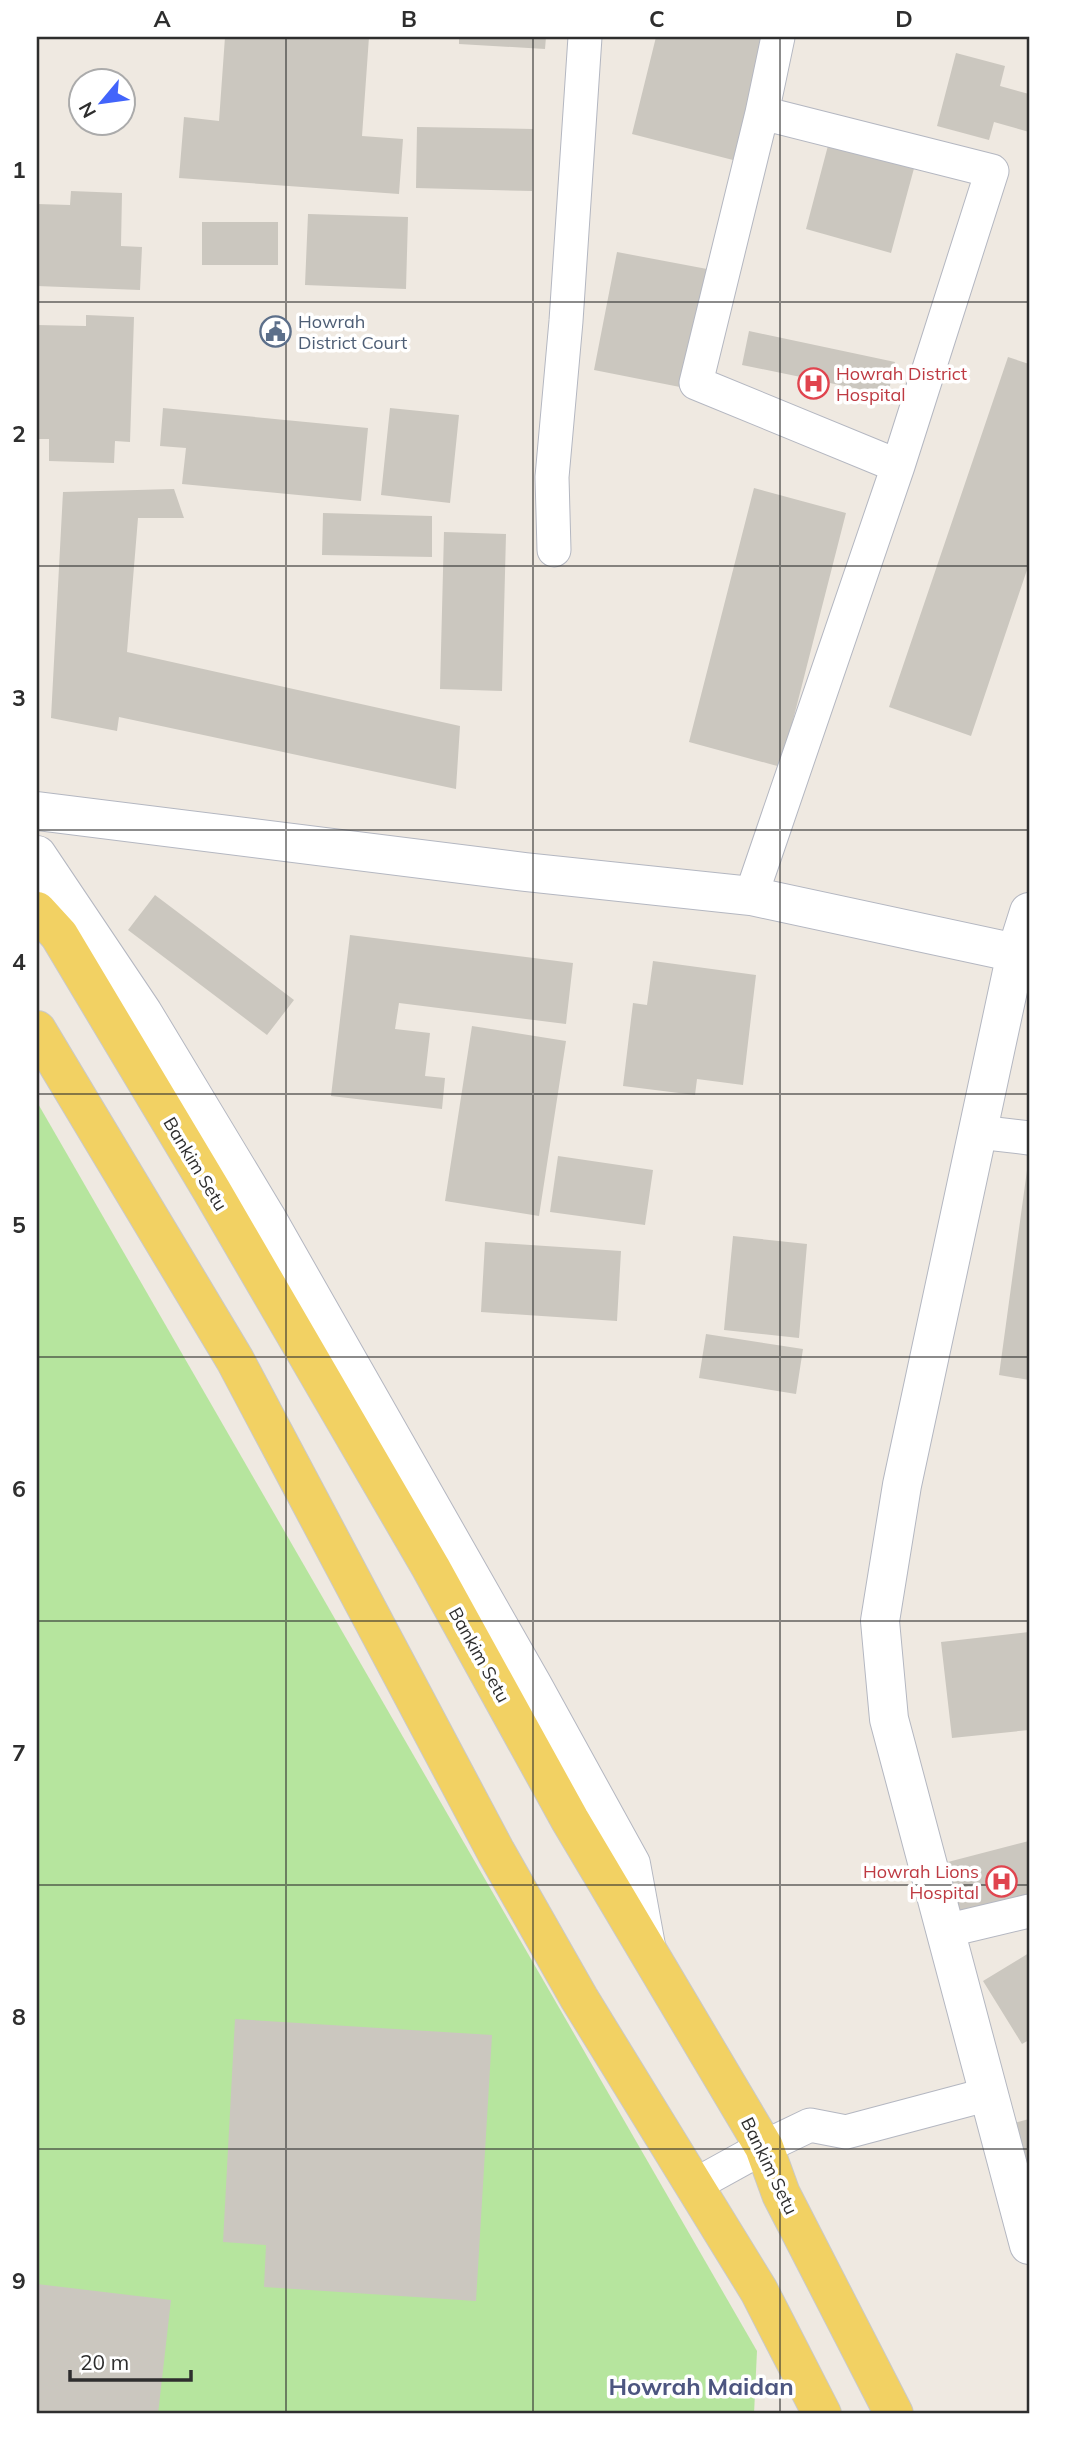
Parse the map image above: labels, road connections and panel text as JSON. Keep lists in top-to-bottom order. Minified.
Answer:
{"streets":{"main road":["Bankim Setu"]},"districts":["Howrah Maidan"],"places":{"public building":["Howrah District Court"],"hospital":["Howrah District Hospital","Howrah Lions Hospital"]},"scale_bar":"20 m","north":"bottom left","grid":{"columns":["A","B","C","D"],"rows":["1","2","3","4","5","6","7","8","9"]}}
